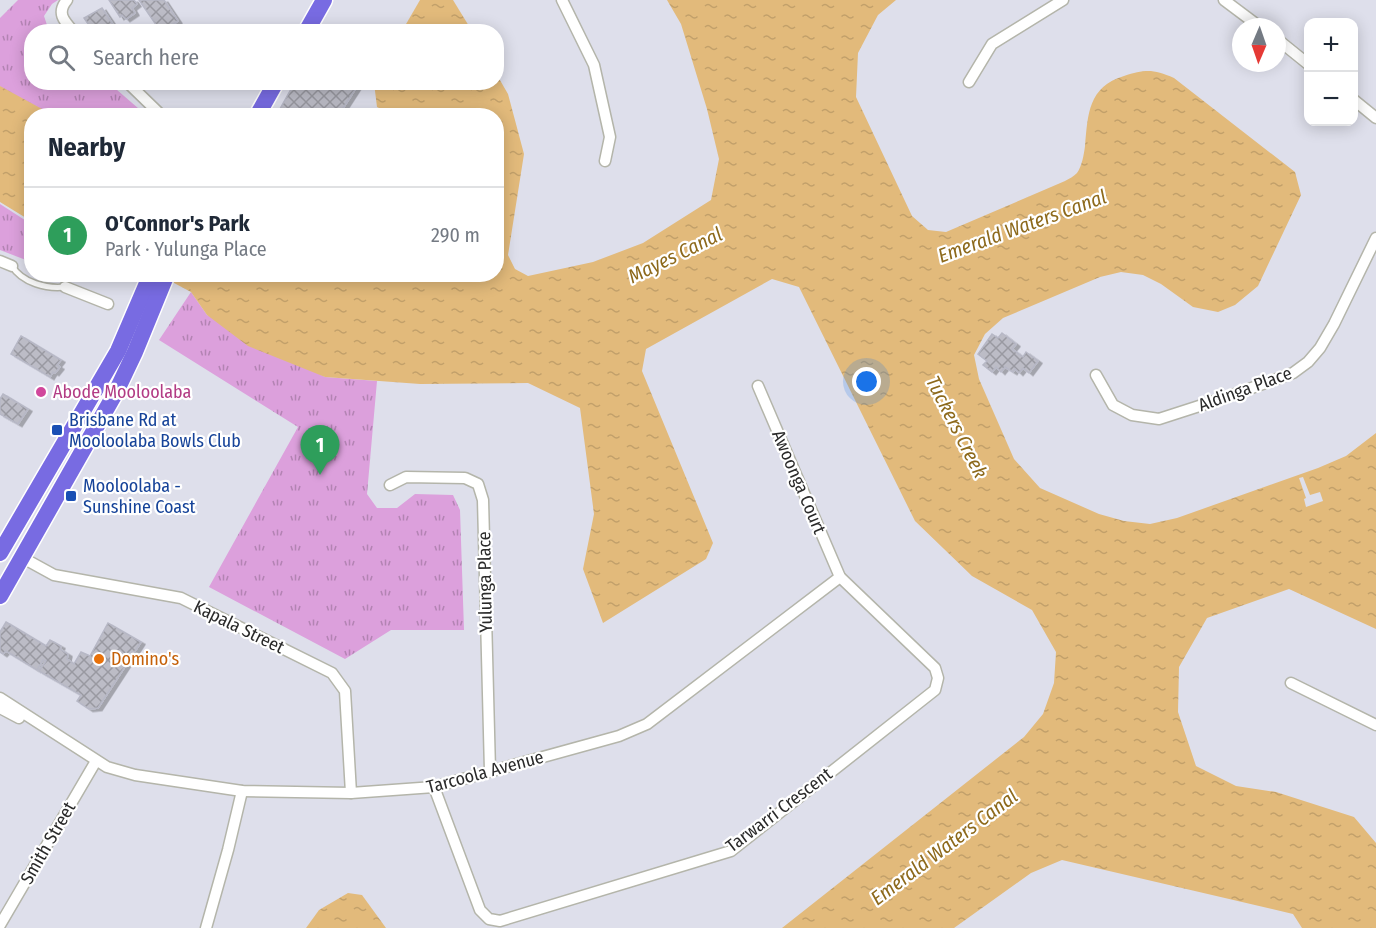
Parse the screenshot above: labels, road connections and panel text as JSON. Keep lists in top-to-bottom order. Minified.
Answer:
{"streets":{"street":["Aldinga Place","Awoonga Court","Yulunga Place","Kapala Street","Tarcoola Avenue","Tarwarri Crescent","Smith Street"]},"crossings":[["Awoonga Court","Tarcoola Avenue"],["Awoonga Court","Tarwarri Crescent"],["Yulunga Place","Tarcoola Avenue"],["Kapala Street","Tarcoola Avenue"],["Tarcoola Avenue","Tarwarri Crescent"],["Tarcoola Avenue","Smith Street"]],"water":["Emerald Waters Canal","Mayes Canal","Tuckers Creek"],"places":{"other":["Abode Mooloolaba","Domino's"],"transit":["Brisbane Rd at Mooloolaba Bowls Club","Mooloolaba - Sunshine Coast"]},"north":"bottom","page":{"map_buttons":["+","−"],"search":"Search here","heading":"Nearby","list":[{"mark":"1","name":"O'Connor's Park","note":"Park · Yulunga Place","value":"290 m"}],"pins":"1"}}
